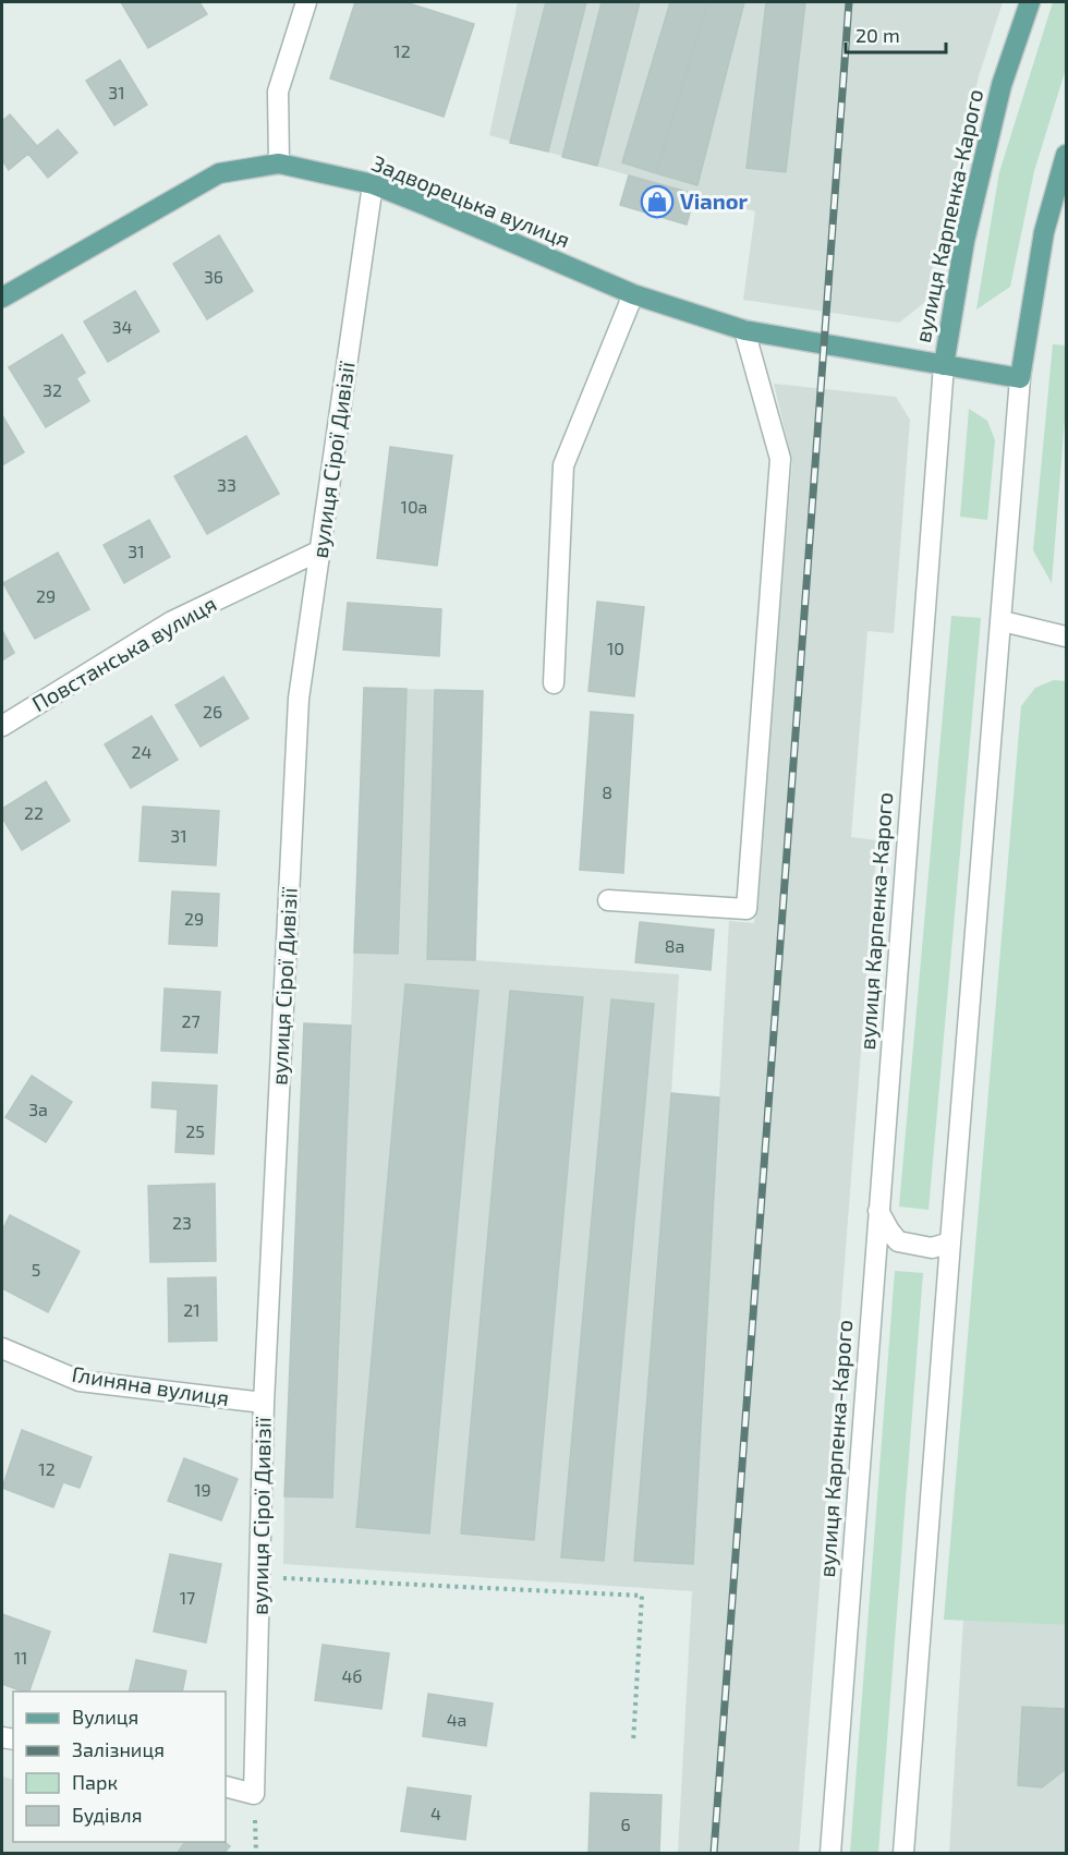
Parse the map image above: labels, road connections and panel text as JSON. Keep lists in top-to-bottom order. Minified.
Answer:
{"streets":{"main road":["Задворецька вулиця","вулиця Карпенка-Карого"],"street":["вулиця Сірої Дивізії","Повстанська вулиця","Глиняна вулиця"]},"crossings":[["Задворецька вулиця","вулиця Карпенка-Карого"],["Задворецька вулиця","вулиця Сірої Дивізії"],["вулиця Сірої Дивізії","Повстанська вулиця"],["вулиця Сірої Дивізії","Глиняна вулиця"]],"places":{"shop":["Vianor"]},"house_numbers":["12","31","36","34","32","33","10а","31","29","10","26","24","8","22","31","29","8а","27","3а","25","23","5","21","12","19","17","11","4б","4а","4","6"],"legend":["Вулиця","Залізниця","Парк","Будівля"],"scale_bar":"20 m"}
